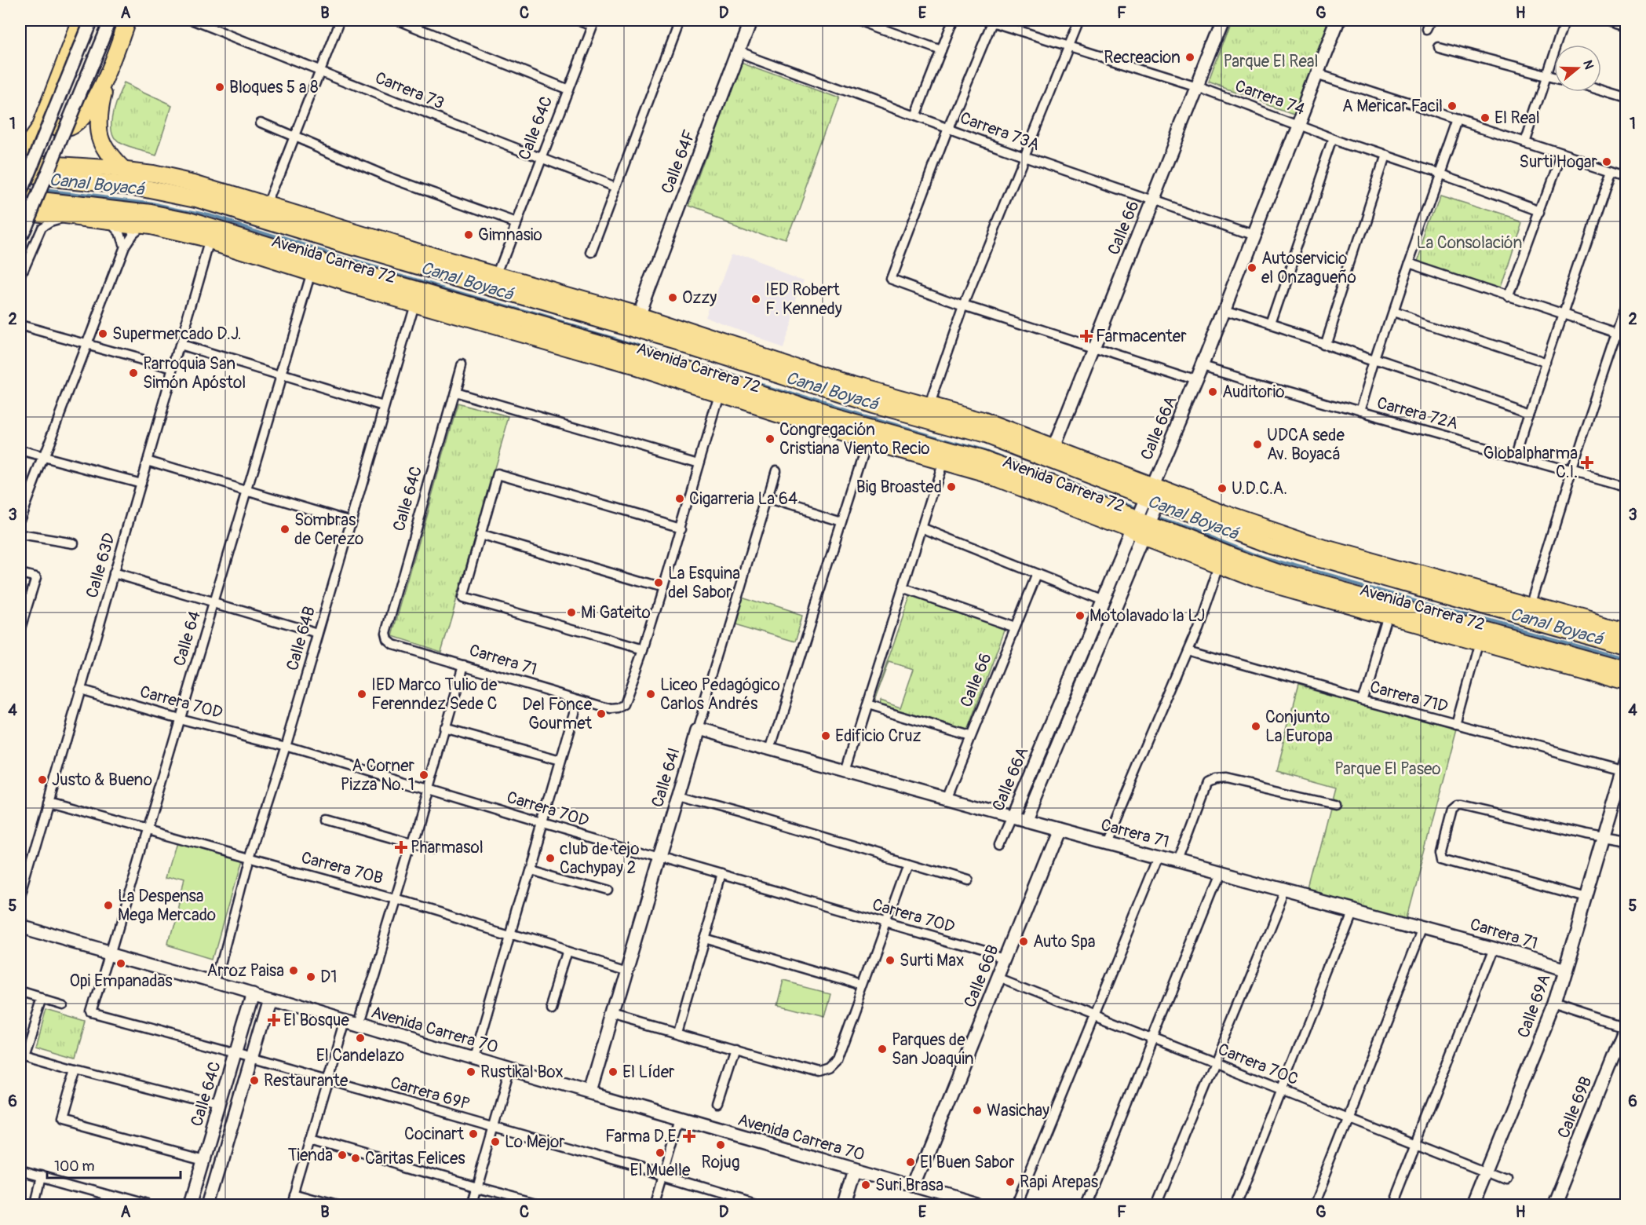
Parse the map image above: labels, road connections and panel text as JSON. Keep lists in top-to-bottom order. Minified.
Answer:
{"streets":{"highway":["Avenida Carrera 72"],"street":["Carrera 73","Carrera 74","Calle 64C","Carrera 73A","Calle 64F","Calle 66","Carrera 72A","Calle 66A","Calle 63D","Calle 64","Calle 64B","Carrera 71","Carrera 71D","Carrera 70D","Calle 64I","Carrera 70B","Calle 66B","Calle 69A","Avenida Carrera 70","Carrera 70C","Carrera 69P","Calle 69B"]},"crossings":[["Carrera 73","Calle 64C"],["Carrera 74","Calle 66"],["Carrera 74","Calle 66A"],["Calle 64C","Avenida Carrera 72"],["Calle 64C","Carrera 71"],["Calle 64C","Avenida Carrera 70"],["Calle 64C","Carrera 69P"],["Carrera 73A","Calle 64F"],["Carrera 73A","Calle 66"],["Carrera 73A","Calle 66A"],["Calle 64F","Avenida Carrera 72"],["Calle 66","Avenida Carrera 72"],["Calle 66","Carrera 71"],["Avenida Carrera 72","Calle 66A"],["Avenida Carrera 72","Calle 63D"],["Avenida Carrera 72","Calle 64"],["Avenida Carrera 72","Calle 64B"],["Carrera 72A","Calle 66A"],["Calle 66A","Carrera 71"],["Calle 63D","Carrera 70D"],["Calle 63D","Carrera 70B"],["Calle 64","Carrera 70D"],["Calle 64","Carrera 70B"],["Calle 64","Avenida Carrera 70"],["Calle 64","Carrera 69P"],["Calle 64B","Carrera 70D"],["Calle 64B","Carrera 70B"],["Calle 64B","Avenida Carrera 70"],["Carrera 71","Calle 64I"],["Carrera 71","Calle 66B"],["Carrera 71","Calle 69A"],["Carrera 71D","Calle 69A"],["Carrera 70D","Calle 64I"],["Carrera 70D","Calle 66B"],["Calle 64I","Carrera 70B"],["Calle 64I","Avenida Carrera 70"],["Calle 66B","Avenida Carrera 70"],["Calle 66B","Carrera 70C"],["Calle 69A","Carrera 70C"]],"water":["Canal Boyacá"],"parks":["Parque El Real","La Consolación","Parque El Paseo"],"places":{"other":["Recreacion","Bloques 5 a 8","A Mericar Facil","El Real","Surti Hogar","Gimnasio","Autoservicio el Onzagueño","Ozzy","IED Robert F. Kennedy","Supermercado D.J.","Parroquia San Simón Apóstol","Auditorio","Congregación Cristiana Viento Recio","UDCA sede Av. Boyacá","Big Broasted","U.D.C.A.","Cigarreria La 64","Sombras de Cerezo","La Esquina del Sabor","Mi Gateito","Motolavado la LJ","IED Marco Tulio de Ferenndez Sede C","Liceo Pedagógico Carlos Andrés","Del Fonce Gourmet","Conjunto La Europa","Edificio Cruz","A Corner Pizza No. 1","Justo & Bueno","club de tejo Cachypay 2","La Despensa Mega Mercado","Auto Spa","Surti Max","Opi Empanadas","Arroz Paisa","D1","El Candelazo","Parques de San Joaquin","Rustikal Box","El Líder","Restaurante","Wasichay","Cocinart","Lo Mejor","Rojug","El Muelle","Tienda","Caritas Felices","El Buen Sabor","Rapi Arepas","Suri Brasa"],"health":["Farmacenter","Globalpharma C.I.","Pharmasol","El Bosque","Farma D.E."]},"scale_bar":"100 m","north":"right","grid":{"columns":["A","B","C","D","E","F","G","H"],"rows":["1","2","3","4","5","6"]}}
